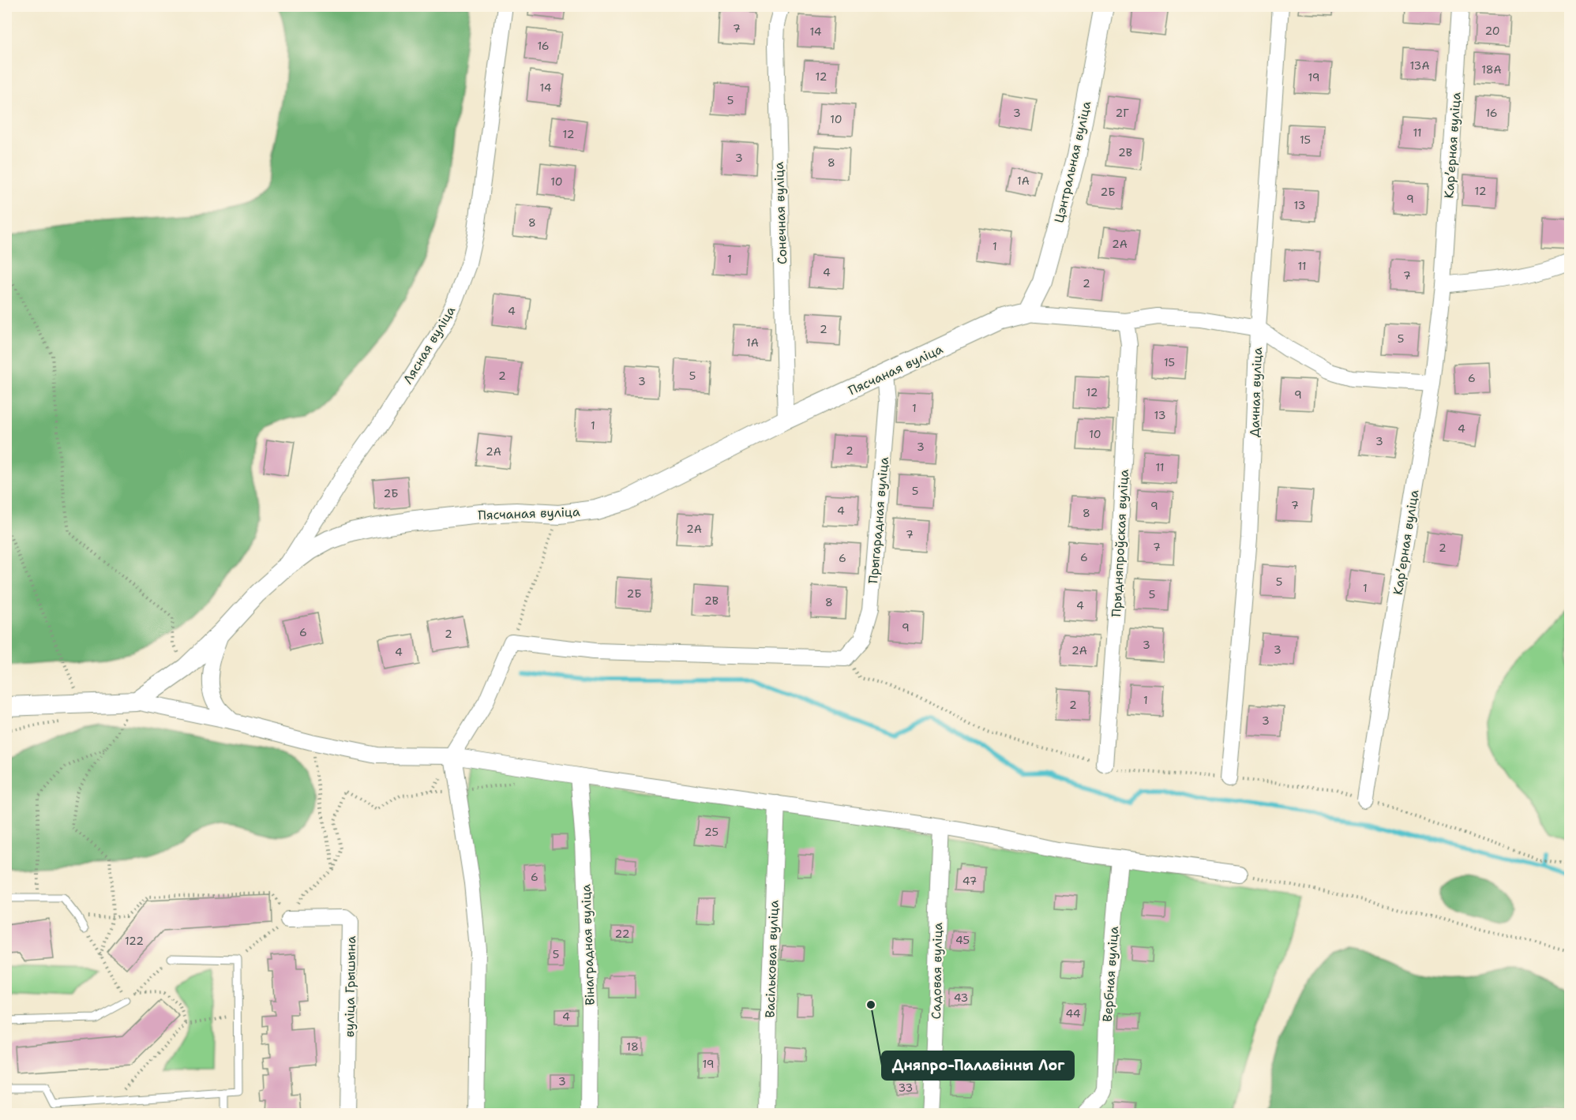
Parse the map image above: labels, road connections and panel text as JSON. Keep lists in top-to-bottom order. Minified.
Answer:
{"streets":{"street":["Карʼерная вуліца","Цэнтральная вуліца","Сонечная вуліца","Лясная вуліца","Пясчаная вуліца","Дачная вуліца","Прыгарадная вуліца","Прыдняпроўская вуліца","Вінаградная вуліца","Васільковая вуліца","Садовая вуліца","Вербная вуліца","вуліца Грышына"]},"crossings":[["Цэнтральная вуліца","Пясчаная вуліца"],["Сонечная вуліца","Пясчаная вуліца"],["Лясная вуліца","Пясчаная вуліца"],["Пясчаная вуліца","Прыгарадная вуліца"]],"places":["Дняпро-Палавінны Лог"],"house_numbers":["7","20","14","16","13А","18А","12","19","14","5","3","2Г","16","10","11","12","15","2В","3","8","1А","10","12","2Б","9","13","8","2А","1","1","11","4","7","2","4","2","5","1А","15","2","5","6","3","12","9","1","13","1","4","10","3","3","2","2А","11","5","2Б","7","9","4","8","2А","7","7","2","6","6","5","1","2Б","5","2В","8","4","9","6","2","3","3","2А","4","1","2","3","25","6","47","22","45","122","5","43","44","4","18","19","3","33"]}
